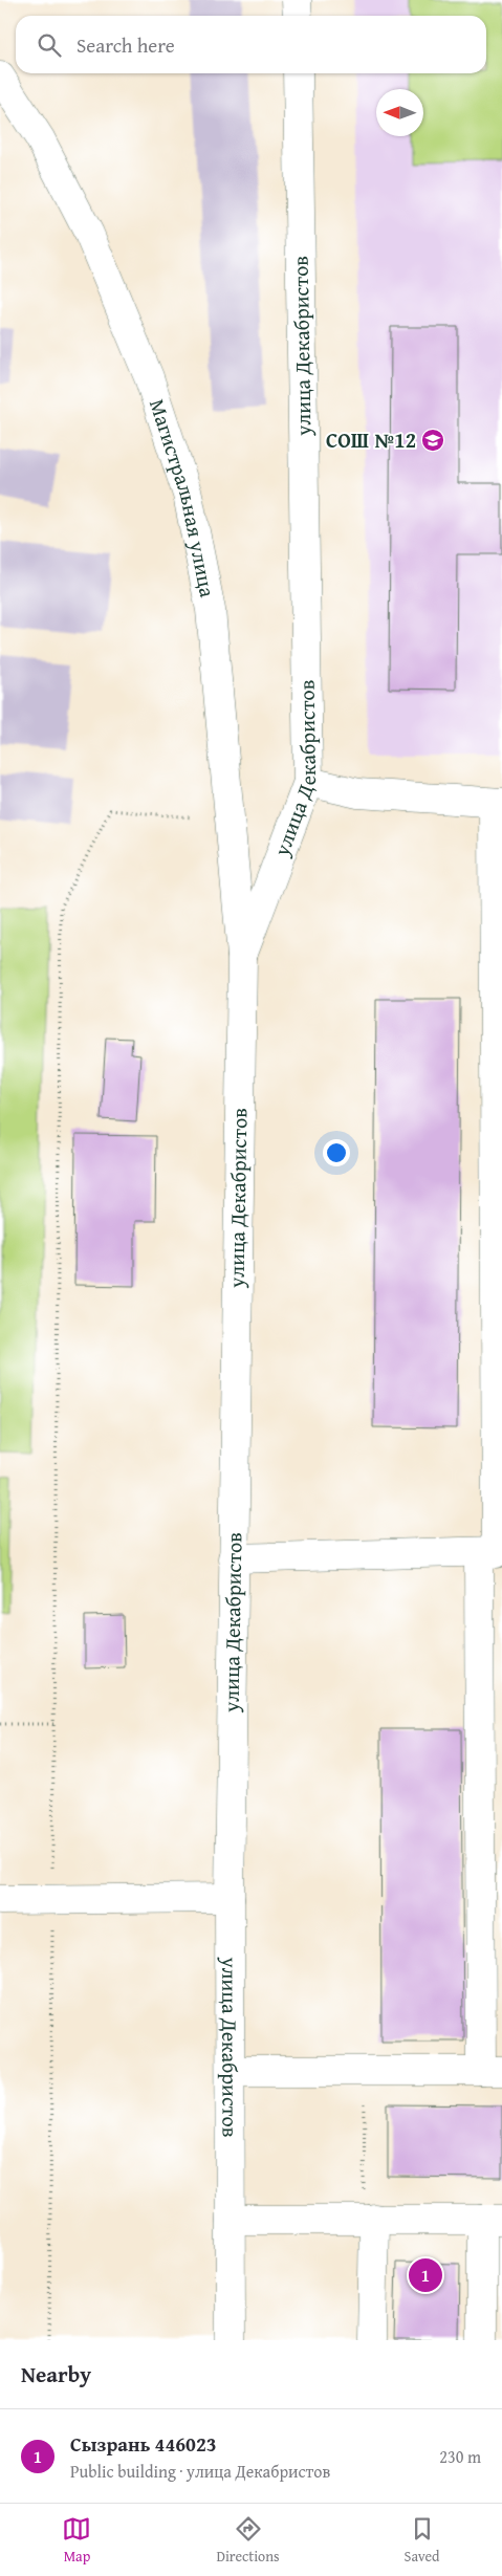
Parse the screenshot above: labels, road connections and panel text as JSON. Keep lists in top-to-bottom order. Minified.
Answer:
{"streets":{"main road":["улица Декабристов","Магистральная улица"]},"crossings":[["улица Декабристов","Магистральная улица"]],"places":{"school or university":["СОШ №12"]},"north":"left","page":{"search":"Search here","pins":"1","heading":"Nearby","list":[{"mark":"1","name":"Сызрань 446023","note":"Public building · улица Декабристов","value":"230 m"}],"nav":["Map","Directions","Saved"]}}
